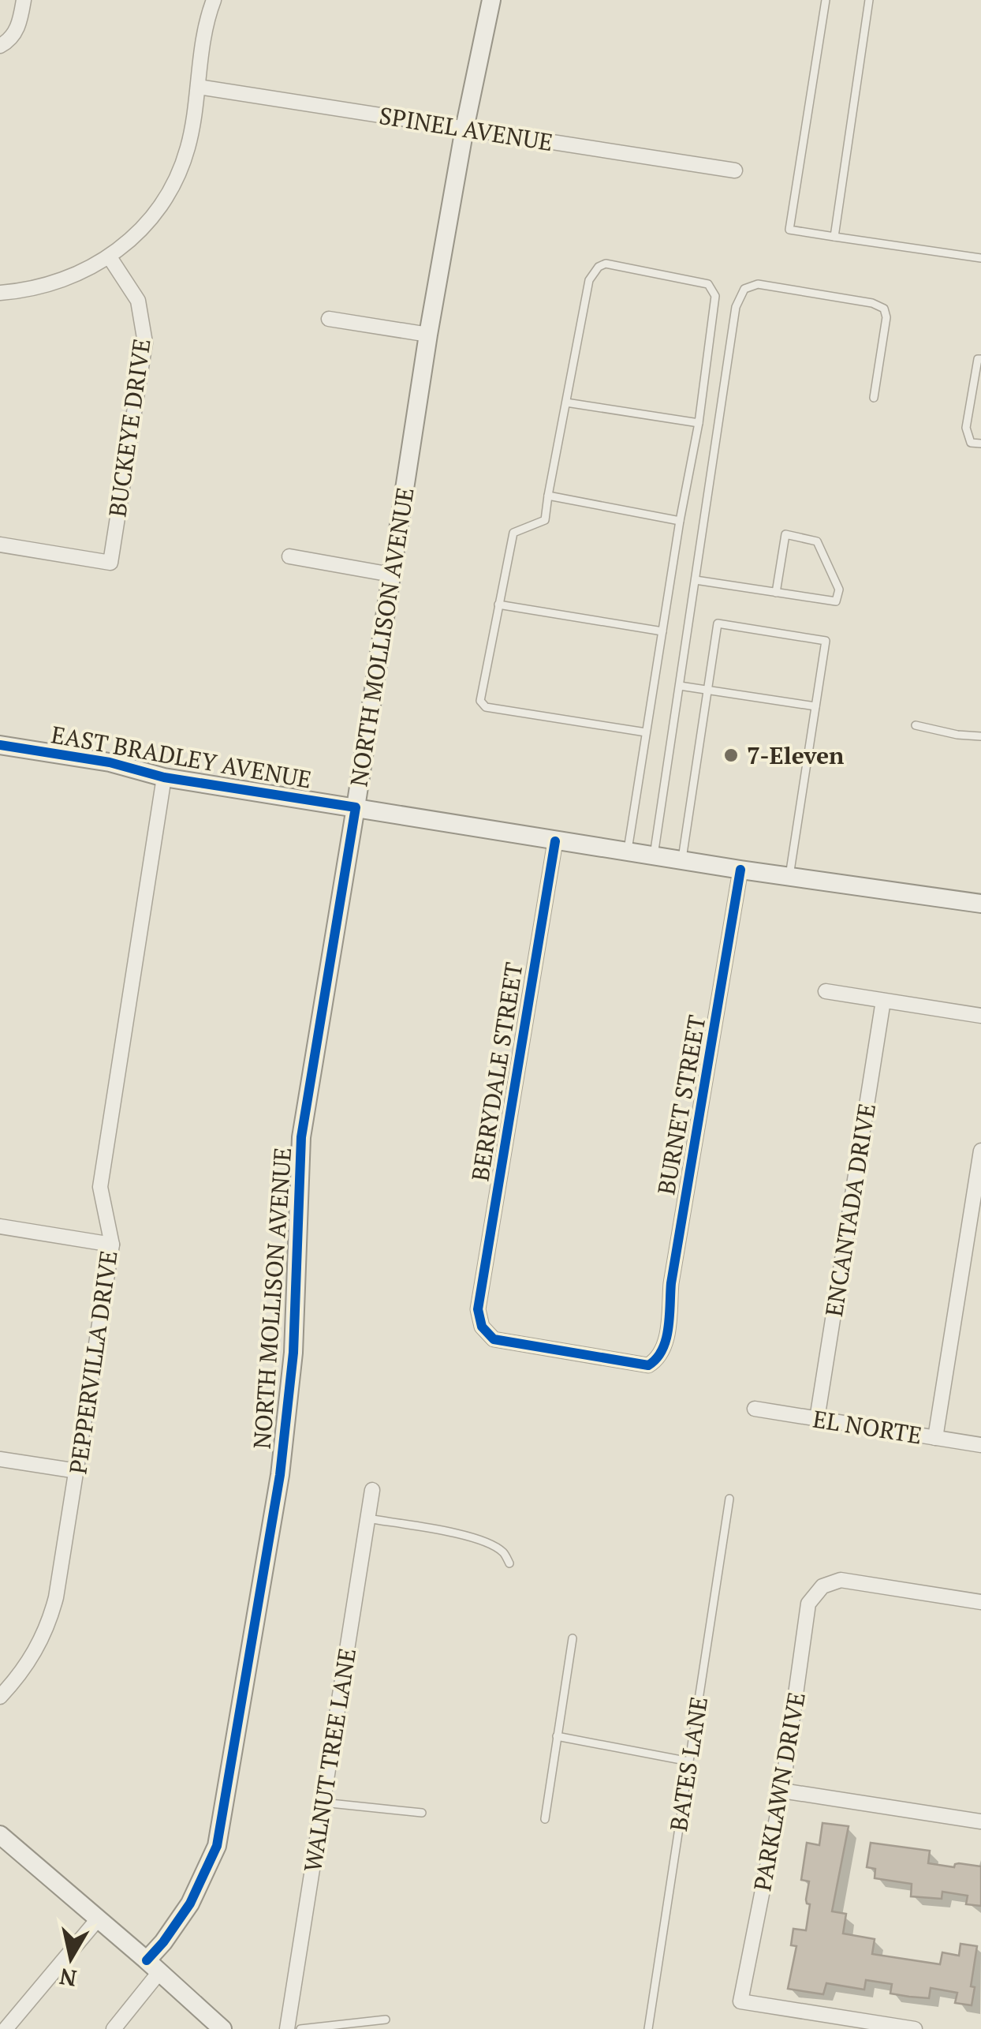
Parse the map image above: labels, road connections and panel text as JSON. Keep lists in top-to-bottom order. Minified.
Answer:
{"streets":{"street":["SPINEL AVENUE","BUCKEYE DRIVE","NORTH MOLLISON AVENUE","EAST BRADLEY AVENUE","BERRYDALE STREET","BURNET STREET","ENCANTADA DRIVE","PEPPERVILLA DRIVE","EL NORTE","WALNUT TREE LANE","PARKLAWN DRIVE"],"lane":["BATES LANE"]},"crossings":[["SPINEL AVENUE","NORTH MOLLISON AVENUE"],["NORTH MOLLISON AVENUE","EAST BRADLEY AVENUE"],["EAST BRADLEY AVENUE","BERRYDALE STREET"],["EAST BRADLEY AVENUE","BURNET STREET"],["EAST BRADLEY AVENUE","PEPPERVILLA DRIVE"],["BERRYDALE STREET","BURNET STREET"],["ENCANTADA DRIVE","EL NORTE"]],"places":["7-Eleven"],"north":"bottom"}
